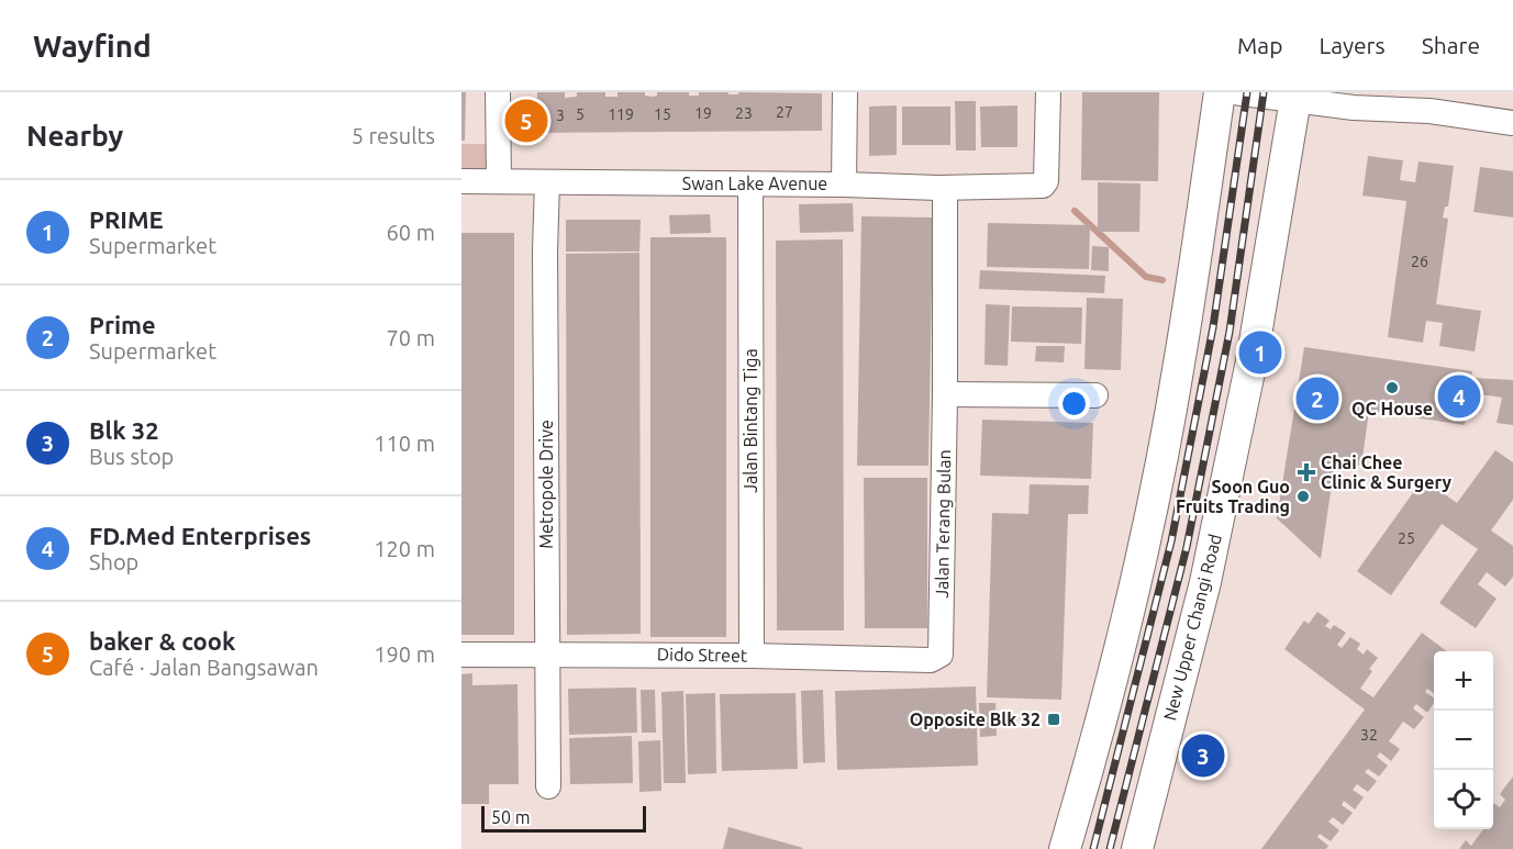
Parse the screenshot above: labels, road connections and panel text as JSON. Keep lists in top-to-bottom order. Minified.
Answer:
{"streets":{"main road":["New Upper Changi Road"],"street":["Swan Lake Avenue","Jalan Bintang Tiga","Metropole Drive","Jalan Terang Bulan","Dido Street"]},"crossings":[["Swan Lake Avenue","Jalan Bintang Tiga"],["Swan Lake Avenue","Metropole Drive"],["Swan Lake Avenue","Jalan Terang Bulan"],["Jalan Bintang Tiga","Dido Street"],["Metropole Drive","Dido Street"],["Jalan Terang Bulan","Dido Street"]],"places":{"other":["QC House","Soon Guo Fruits Trading"],"health":["Chai Chee Clinic & Surgery"],"transit":["Opposite Blk 32"]},"house_numbers":["27","19","23","5","119","15","3","26","25","32"],"scale_bar":"50 m","page":{"header":"Wayfind","nav":["Map","Layers","Share"],"heading":["Nearby","5 results"],"pins":["5","1","4","2","3"],"list":[{"mark":"1","name":"PRIME","note":"Supermarket","value":"60 m"},{"mark":"2","name":"Prime","note":"Supermarket","value":"70 m"},{"mark":"3","name":"Blk 32","note":"Bus stop","value":"110 m"},{"mark":"4","name":"FD.Med Enterprises","note":"Shop","value":"120 m"},{"mark":"5","name":"baker & cook","note":"Café · Jalan Bangsawan","value":"190 m"}],"map_buttons":["+","−"],"scale":"50 m"}}
